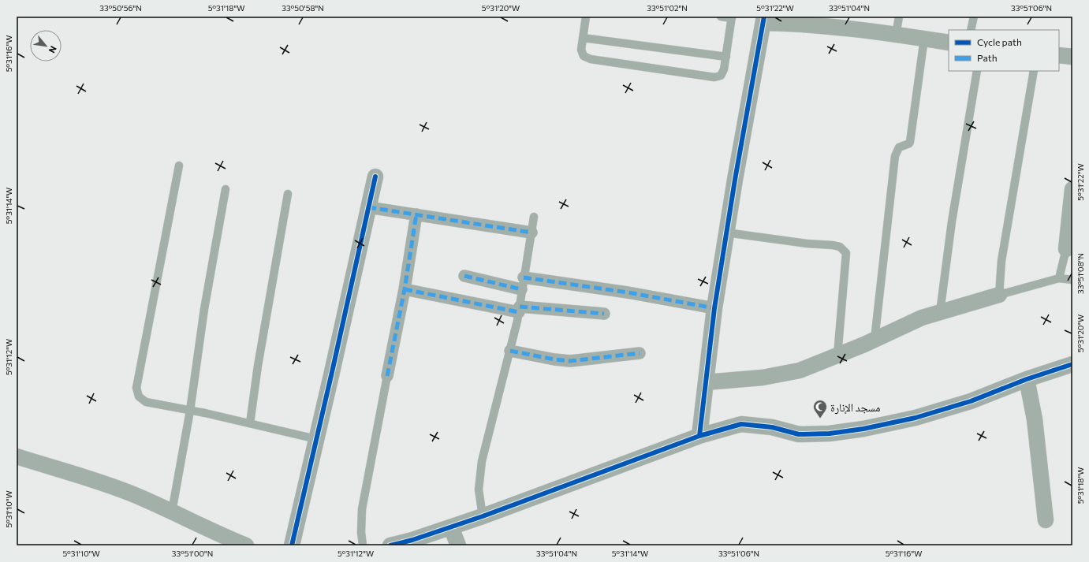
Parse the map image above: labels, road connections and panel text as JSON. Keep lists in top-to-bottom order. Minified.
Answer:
{"places":{"mosque":["مسجد الإنارة"]},"legend":["Cycle path","Path"],"north":"bottom right","coordinates":["33°50'56\"N","5°31'18\"W","33°50'58\"N","5°31'20\"W","33°51'02\"N","5°31'22\"W","33°51'04\"N","33°51'06\"N","5°31'16\"W","5°31'14\"W","33°51'08\"N","5°31'12\"W","5°31'10\"W","33°51'00\"N"]}
